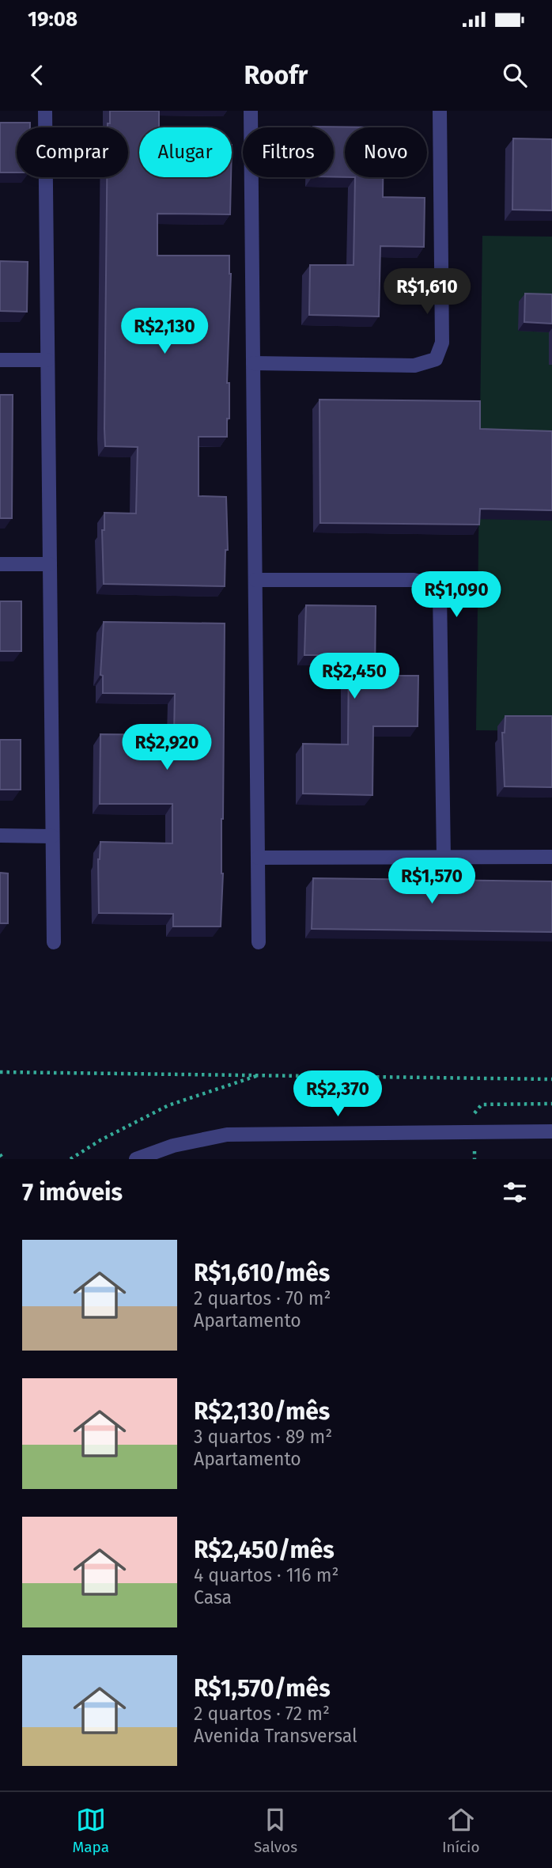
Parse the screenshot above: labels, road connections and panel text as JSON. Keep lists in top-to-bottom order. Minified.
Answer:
{"page":{"status":"19:08","header":"Roofr","chip":["Comprar","Alugar","Filtros","Novo"],"price":["R$1,610","R$2,130","R$1,090","R$2,450","R$2,920","R$1,570","R$2,370"],"heading":"7 imóveis","list":[{"name":"R$1,610/mês","note":"2 quartos · 70 m² · Apartamento"},{"name":"R$2,130/mês","note":"3 quartos · 89 m² · Apartamento"},{"name":"R$2,450/mês","note":"4 quartos · 116 m² · Casa"},{"name":"R$1,570/mês","note":"2 quartos · 72 m² · Avenida Transversal"}],"tabs":["Mapa","Salvos","Início"]}}
